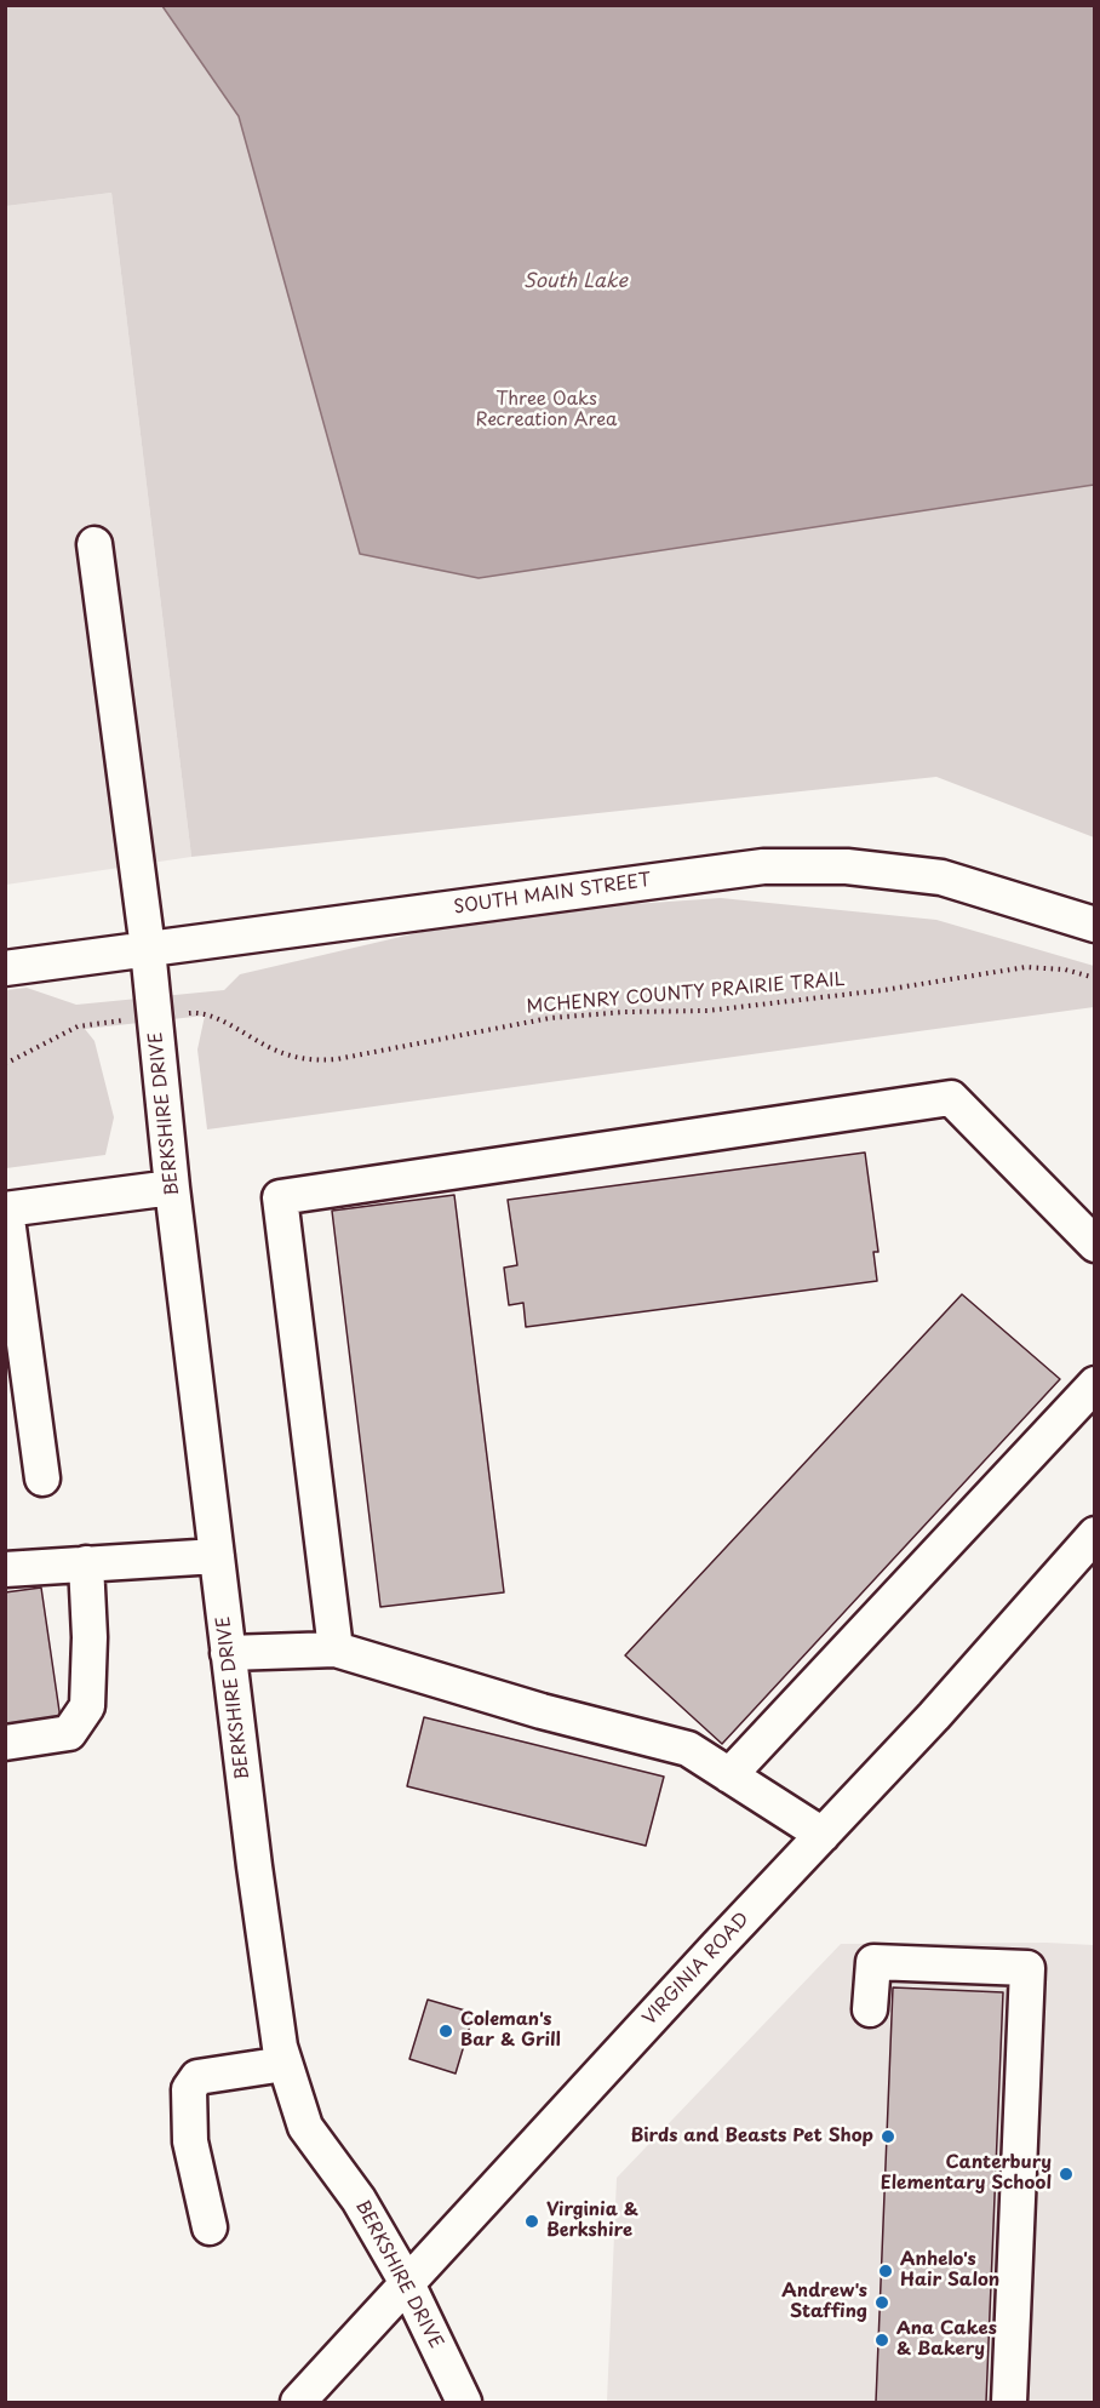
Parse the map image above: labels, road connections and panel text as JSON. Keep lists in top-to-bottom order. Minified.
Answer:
{"streets":{"street":["SOUTH MAIN STREET","BERKSHIRE DRIVE","VIRGINIA ROAD"],"path":["MCHENRY COUNTY PRAIRIE TRAIL"]},"crossings":[["SOUTH MAIN STREET","BERKSHIRE DRIVE"],["BERKSHIRE DRIVE","VIRGINIA ROAD"]],"water":["South Lake"],"parks":["Three Oaks Recreation Area"],"places":["Coleman's Bar & Grill","Birds and Beasts Pet Shop","Canterbury Elementary School","Virginia & Berkshire","Anhelo's Hair Salon","Andrew's Staffing","Ana Cakes & Bakery"]}
